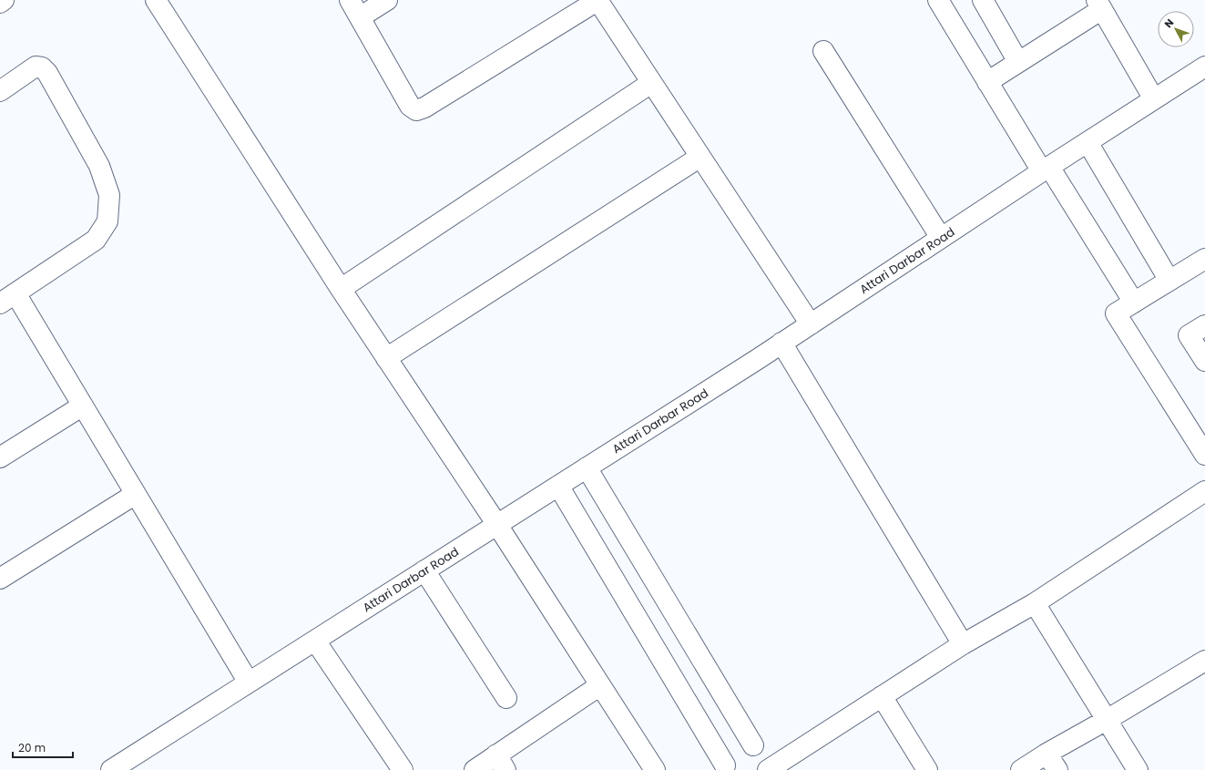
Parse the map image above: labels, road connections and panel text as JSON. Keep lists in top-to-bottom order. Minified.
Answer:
{"streets":{"street":["Attari Darbar Road"]},"scale_bar":"20 m","north":"top left"}
